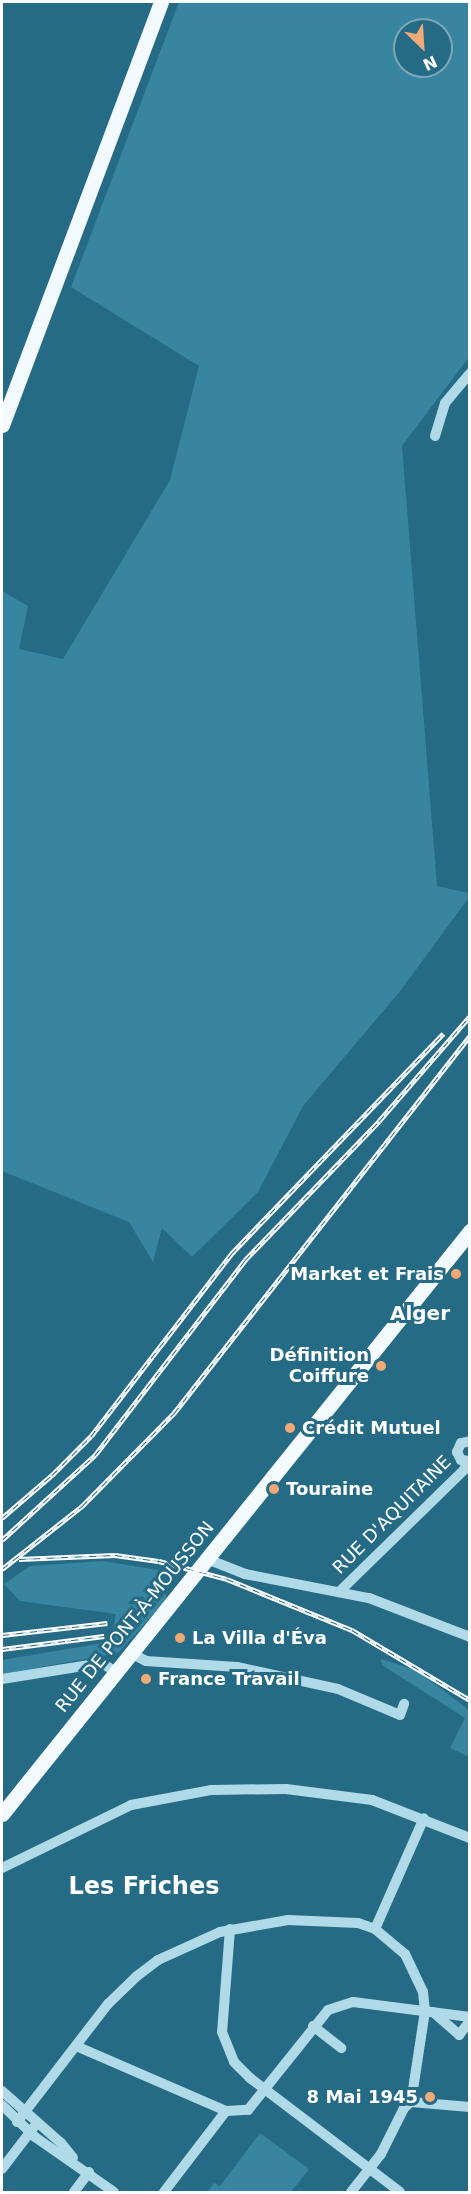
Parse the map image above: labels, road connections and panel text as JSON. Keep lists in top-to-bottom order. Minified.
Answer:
{"streets":{"main road":["RUE DE PONT-À-MOUSSON"],"street":["RUE D'AQUITAINE"]},"districts":["Alger","Les Friches"],"places":["Market et Frais","Définition Coiffure","Crédit Mutuel","Touraine","La Villa d'Éva","France Travail","8 Mai 1945"],"north":"bottom right"}
